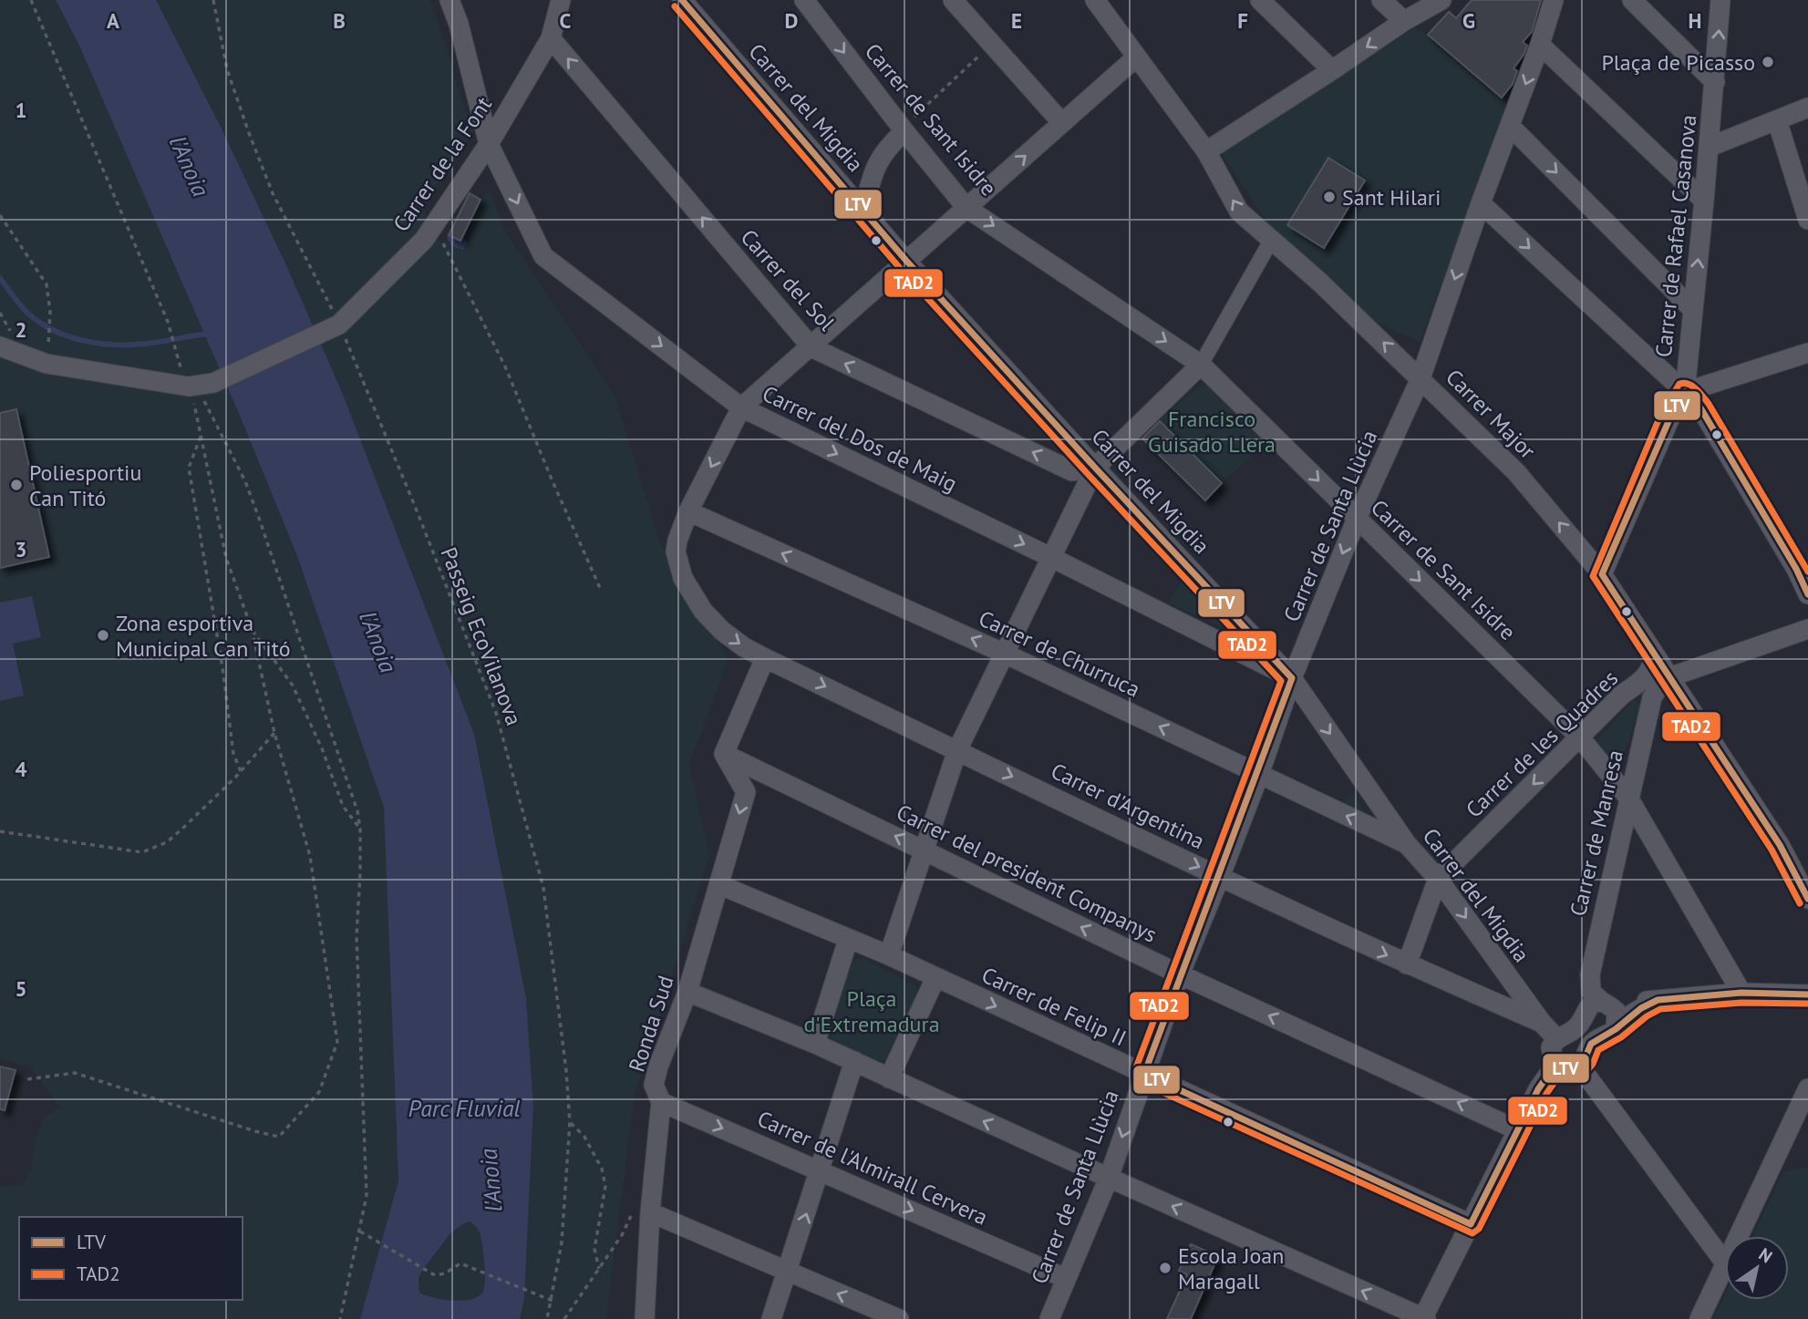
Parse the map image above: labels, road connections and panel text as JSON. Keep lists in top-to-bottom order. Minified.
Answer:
{"streets":{"street":["Carrer del Migdia","Carrer de Sant Isidre","Carrer de la Font","Carrer de Rafael Casanova","Carrer del Sol","Carrer Major","Carrer del Dos de Maig","Carrer de Santa Llùcia","Carrer de Churruca","Carrer de les Quadres","Carrer d'Argentina","Carrer de Manresa","Carrer del president Companys","Carrer de Felip II","Ronda Sud","Carrer de l'Almirall Cervera"],"path":["Passeig EcoVilanova"]},"crossings":[["Carrer del Migdia","Carrer del Sol"],["Carrer del Migdia","Carrer del Dos de Maig"],["Carrer del Migdia","Carrer de Santa Llùcia"],["Carrer del Migdia","Carrer de Churruca"],["Carrer del Migdia","Carrer de les Quadres"],["Carrer del Migdia","Carrer d'Argentina"],["Carrer de Sant Isidre","Carrer de Santa Llùcia"],["Carrer de Sant Isidre","Carrer de les Quadres"],["Carrer de Sant Isidre","Carrer de Manresa"],["Carrer de la Font","Carrer del Sol"],["Carrer de la Font","Carrer del Dos de Maig"],["Carrer de la Font","Passeig EcoVilanova"],["Carrer de Rafael Casanova","Carrer Major"],["Carrer Major","Carrer de Santa Llùcia"],["Carrer Major","Carrer de les Quadres"],["Carrer Major","Carrer de Manresa"],["Carrer del Dos de Maig","Carrer de Santa Llùcia"],["Carrer del Dos de Maig","Carrer d'Argentina"],["Carrer de Santa Llùcia","Carrer de Churruca"],["Carrer de Santa Llùcia","Carrer d'Argentina"],["Carrer de Santa Llùcia","Carrer del president Companys"],["Carrer de Santa Llùcia","Carrer de Felip II"],["Carrer de Santa Llùcia","Carrer de l'Almirall Cervera"],["Carrer de Churruca","Carrer d'Argentina"],["Carrer de les Quadres","Carrer d'Argentina"],["Carrer del president Companys","Ronda Sud"],["Carrer de Felip II","Ronda Sud"],["Ronda Sud","Carrer de l'Almirall Cervera"]],"one_way":["Carrer de Sant Isidre","Carrer del Sol","Carrer Major","Carrer del Dos de Maig","Carrer de Santa Llùcia","Carrer de Churruca","Carrer de les Quadres","Carrer d'Argentina","Carrer del president Companys"],"water":["l'Anoia","Parc Fluvial"],"parks":["Francisco Guisado Llera","Plaça d'Extremadura"],"places":["Plaça de Picasso","Sant Hilari","Poliesportiu Can Titó","Zona esportiva Municipal Can Titó","Escola Joan Maragall"],"lines":["transit line LTV","transit line TAD2"],"legend":["LTV","TAD2"],"north":"top right","grid":{"columns":["A","B","C","D","E","F","G","H"],"rows":["1","2","3","4","5"]}}
